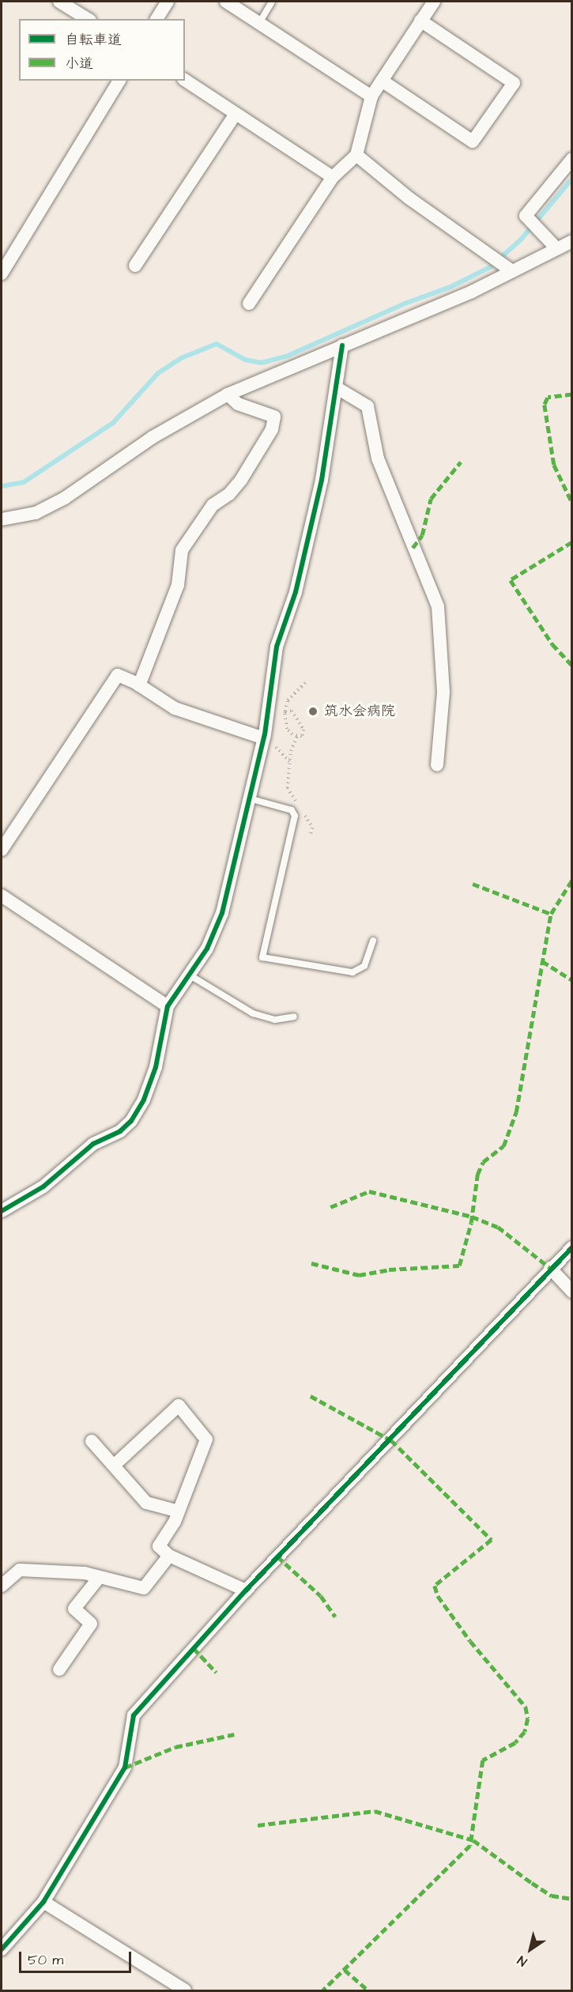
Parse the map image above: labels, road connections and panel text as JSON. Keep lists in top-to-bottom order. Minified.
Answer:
{"places":["筑水会病院"],"legend":["自転車道","小道"],"scale_bar":"50 m","north":"bottom left"}
